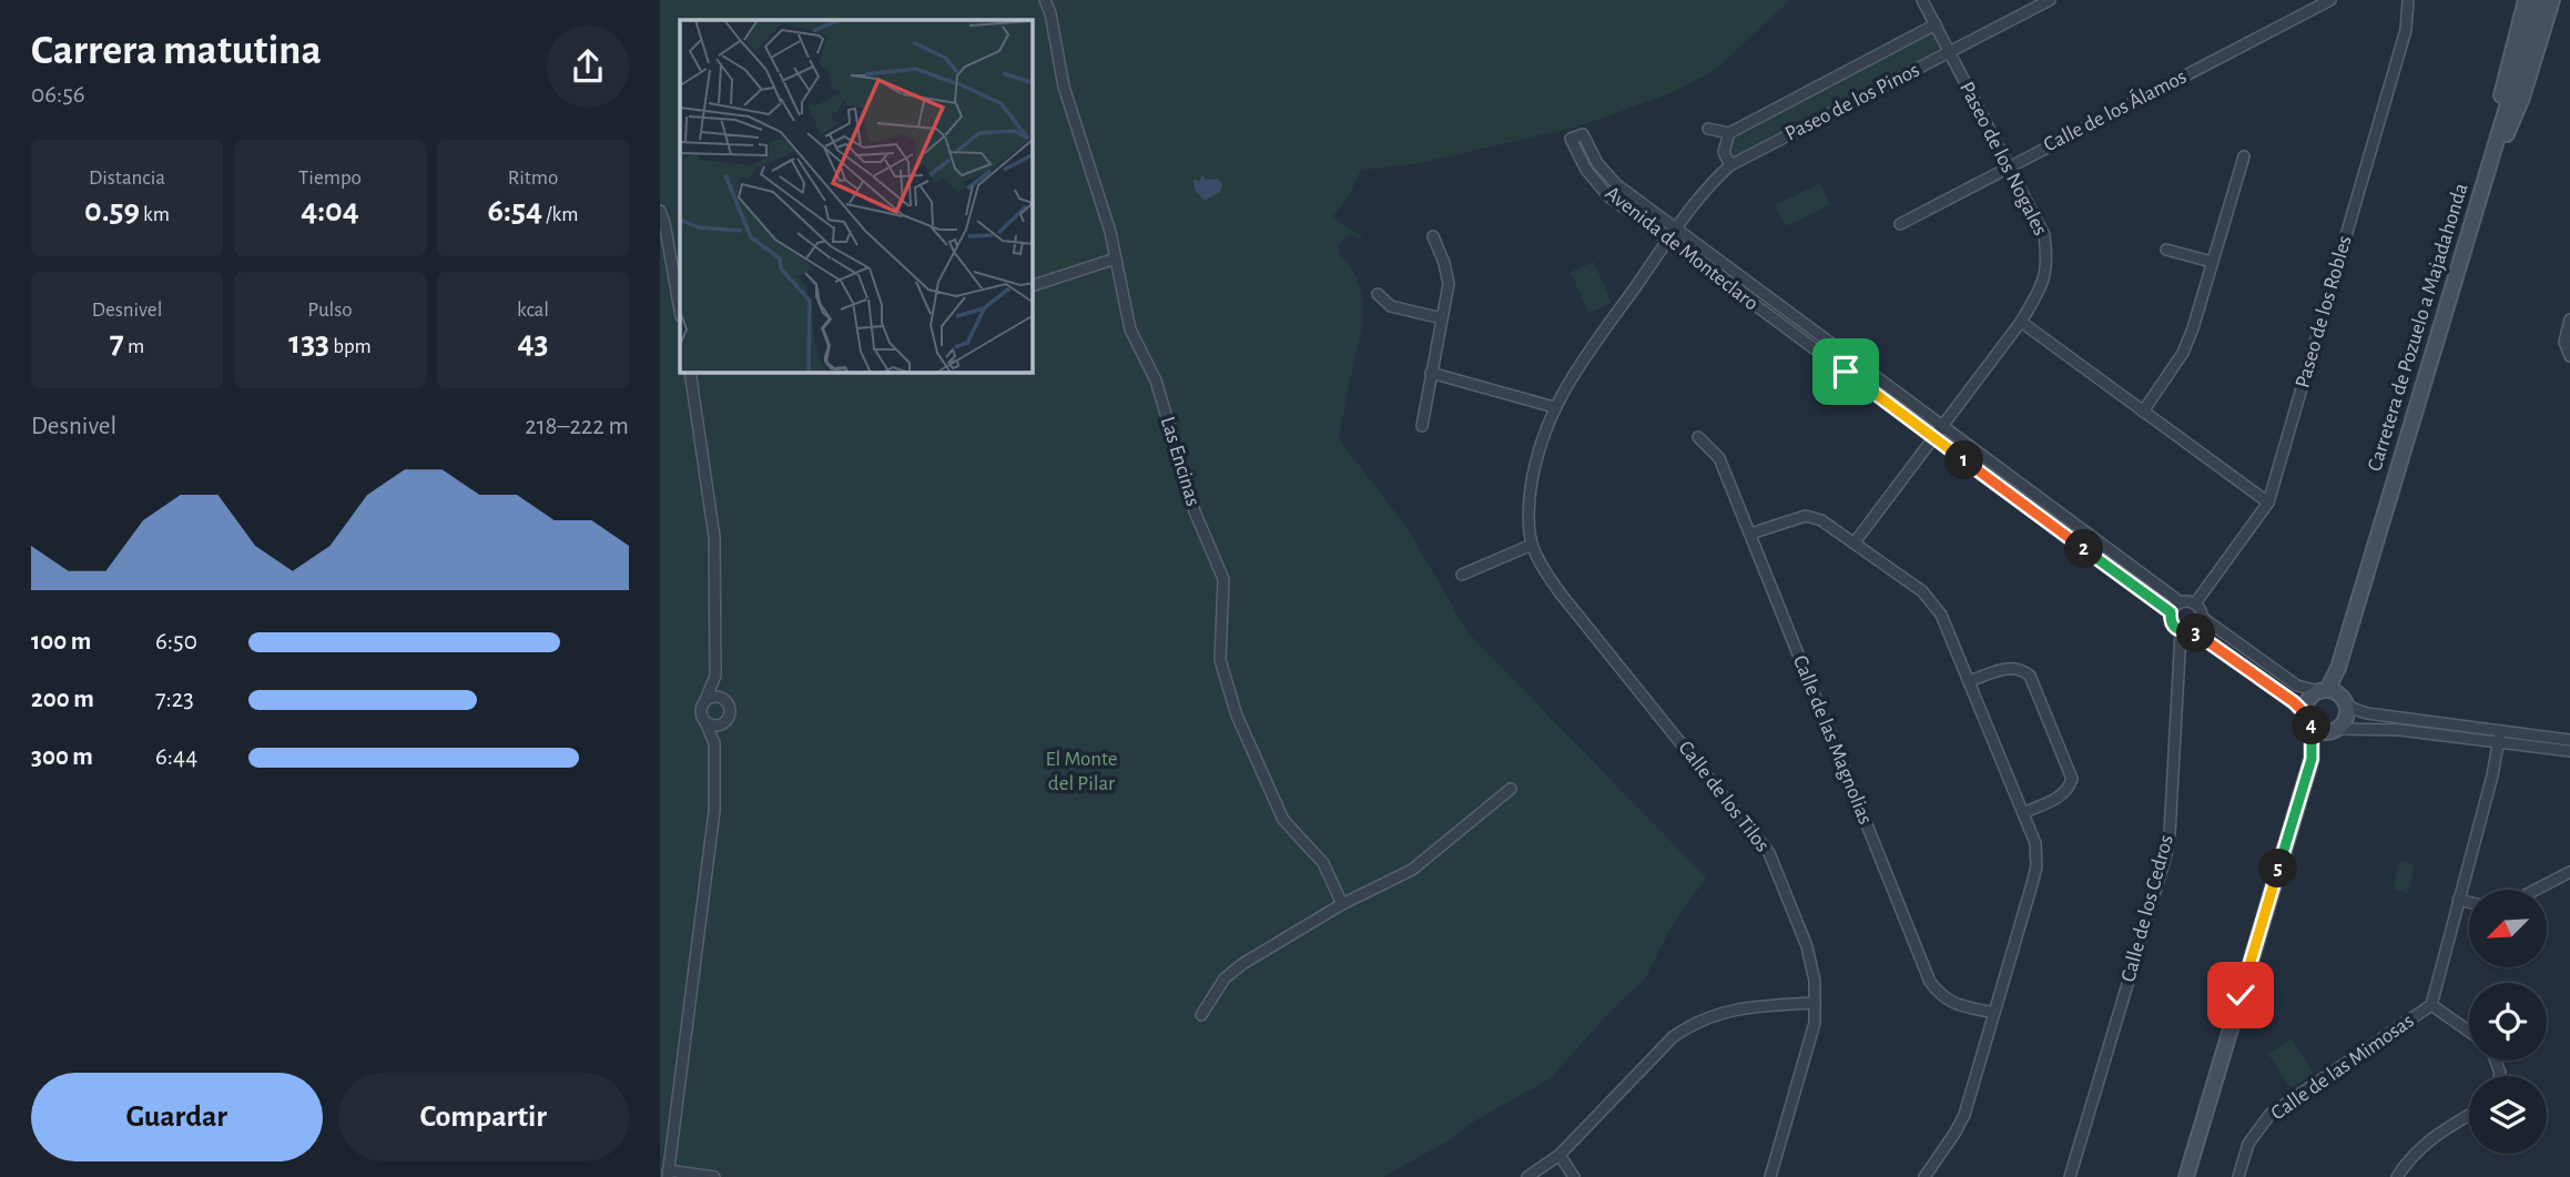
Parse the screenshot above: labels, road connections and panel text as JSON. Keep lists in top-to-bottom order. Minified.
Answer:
{"streets":{"street":["Paseo de los Pinos","Calle de los Álamos","Paseo de los Nogales","Avenida de Monteclaro","Paseo de los Robles","Carretera de Pozuelo a Majadahonda","Las Encinas","Calle de las Magnolias","Calle de los Tilos","Calle de los Cedros","Calle de las Mimosas"]},"crossings":[["Paseo de los Pinos","Paseo de los Nogales"],["Paseo de los Pinos","Avenida de Monteclaro"],["Paseo de los Pinos","Calle de los Tilos"],["Calle de los Álamos","Paseo de los Nogales"],["Paseo de los Nogales","Avenida de Monteclaro"],["Avenida de Monteclaro","Paseo de los Robles"],["Avenida de Monteclaro","Calle de los Tilos"],["Avenida de Monteclaro","Calle de los Cedros"],["Paseo de los Robles","Calle de los Cedros"]],"parks":["El Monte del Pilar"],"north":"bottom left","page":{"heading":["Carrera matutina","06:56"],"stats":[["Distancia","0.59 km"],["Tiempo","4:04"],["Ritmo","6:54 /km"],["Desnivel","7 m"],["Pulso","133 bpm"],["kcal","43"]],"chart":["Desnivel","218–222 m"],"pins":["1","2","3","4","5"],"list":[{"name":"100 m","note":"6:50"},{"name":"200 m","note":"7:23"},{"name":"300 m","note":"6:44"}],"buttons":["Guardar","Compartir"]}}
